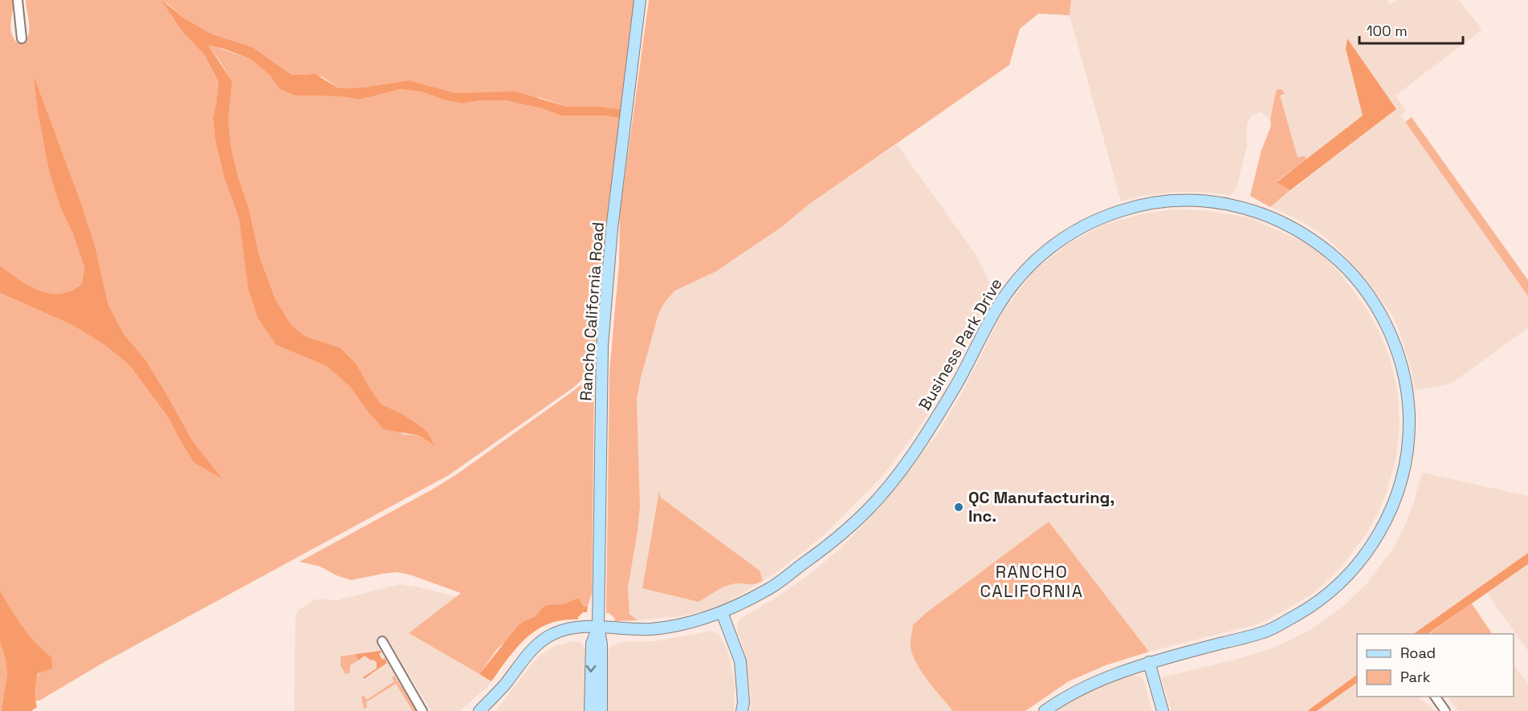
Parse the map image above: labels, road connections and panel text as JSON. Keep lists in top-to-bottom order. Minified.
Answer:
{"streets":{"street":["Rancho California Road","Business Park Drive"]},"crossings":[["Rancho California Road","Business Park Drive"]],"districts":["RANCHO CALIFORNIA"],"places":["QC Manufacturing, Inc."],"legend":["Road","Park"],"scale_bar":"100 m"}
